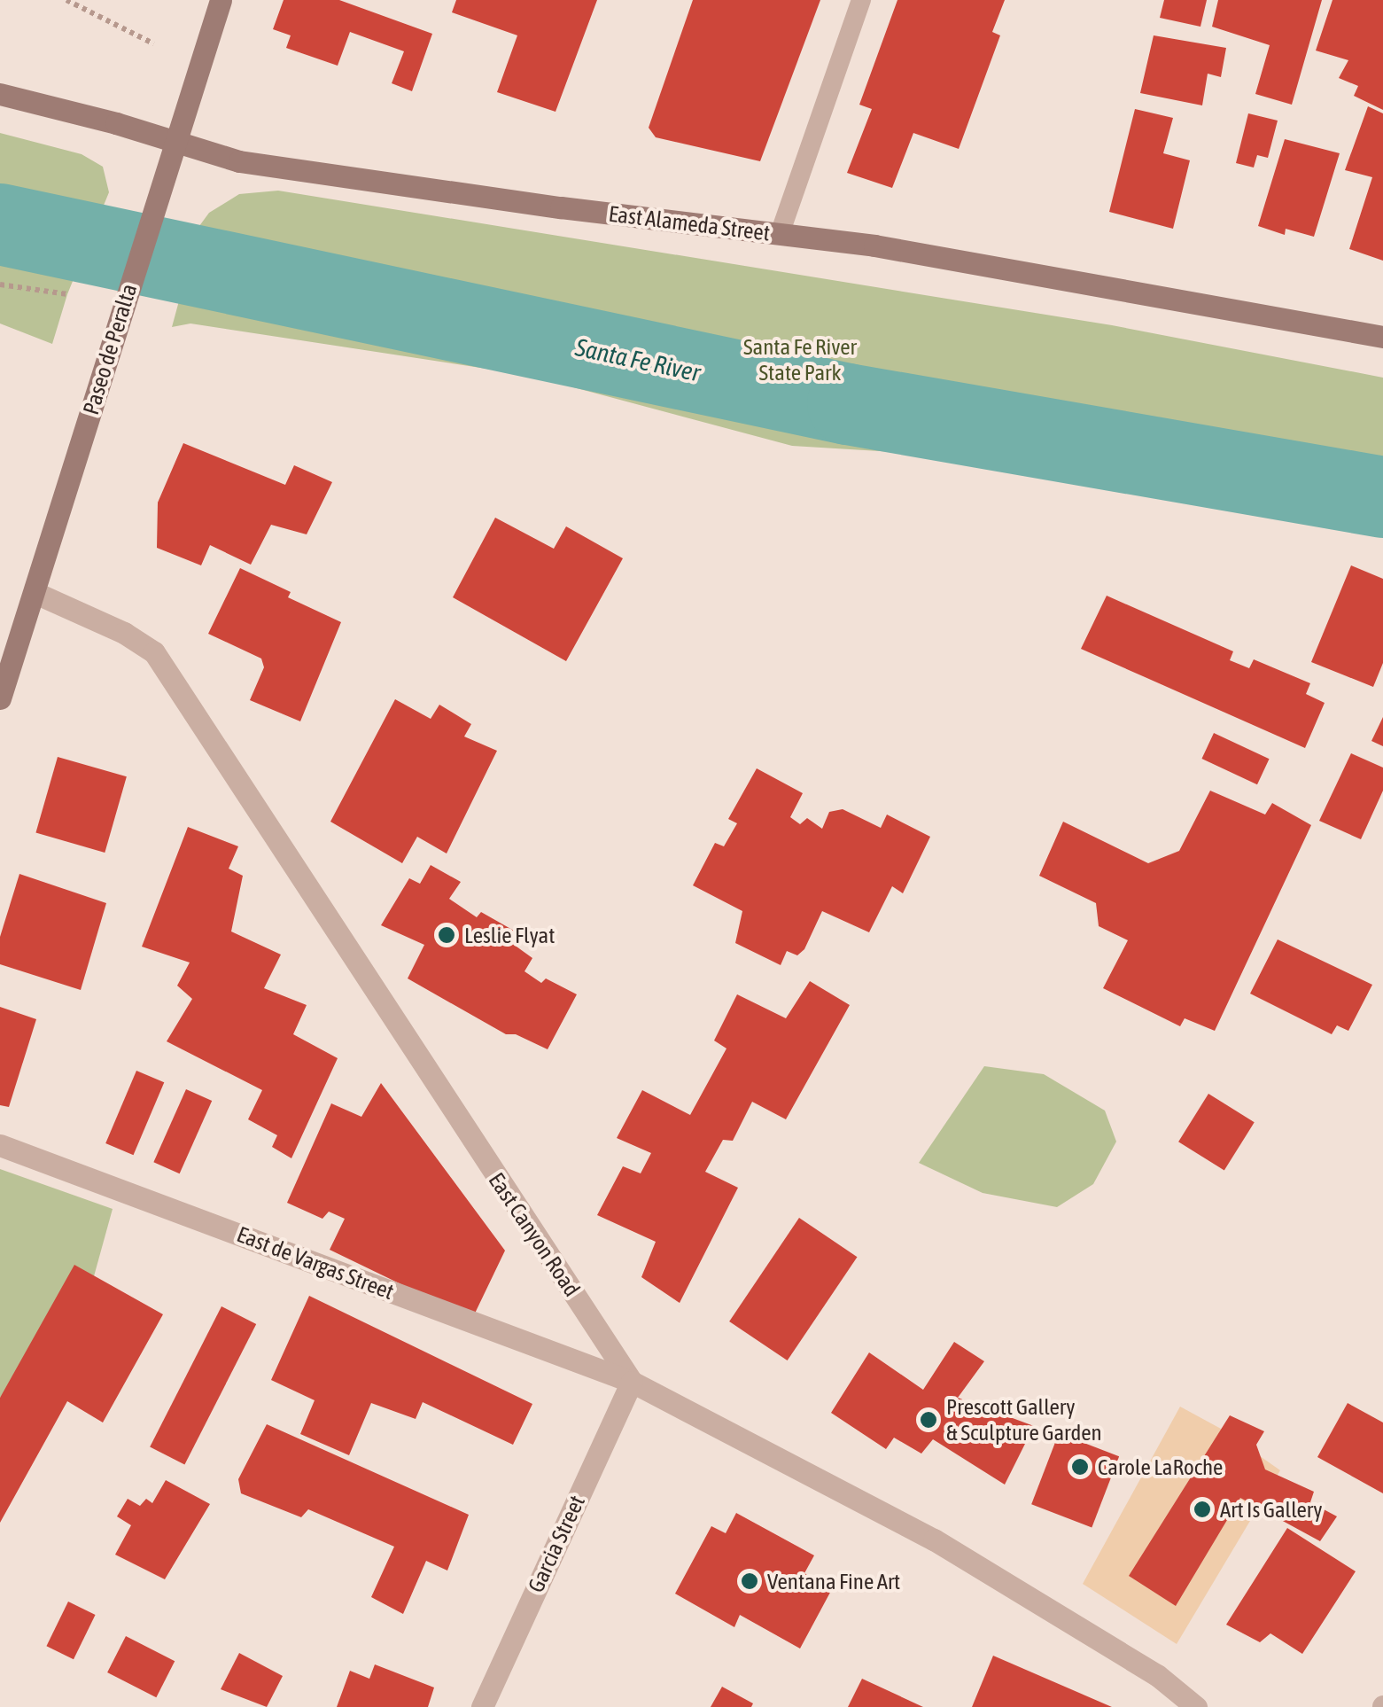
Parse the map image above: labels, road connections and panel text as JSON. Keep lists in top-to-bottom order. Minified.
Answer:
{"streets":{"street":["East Alameda Street","Paseo de Peralta","East Canyon Road","East de Vargas Street","Garcia Street"]},"crossings":[["East Alameda Street","Paseo de Peralta"],["Paseo de Peralta","East Canyon Road"],["East Canyon Road","East de Vargas Street"],["East Canyon Road","Garcia Street"],["East de Vargas Street","Garcia Street"]],"water":["Santa Fe River"],"parks":["Santa Fe River State Park"],"places":["Leslie Flyat","Prescott Gallery & Sculpture Garden","Carole LaRoche","Art Is Gallery","Ventana Fine Art"]}
